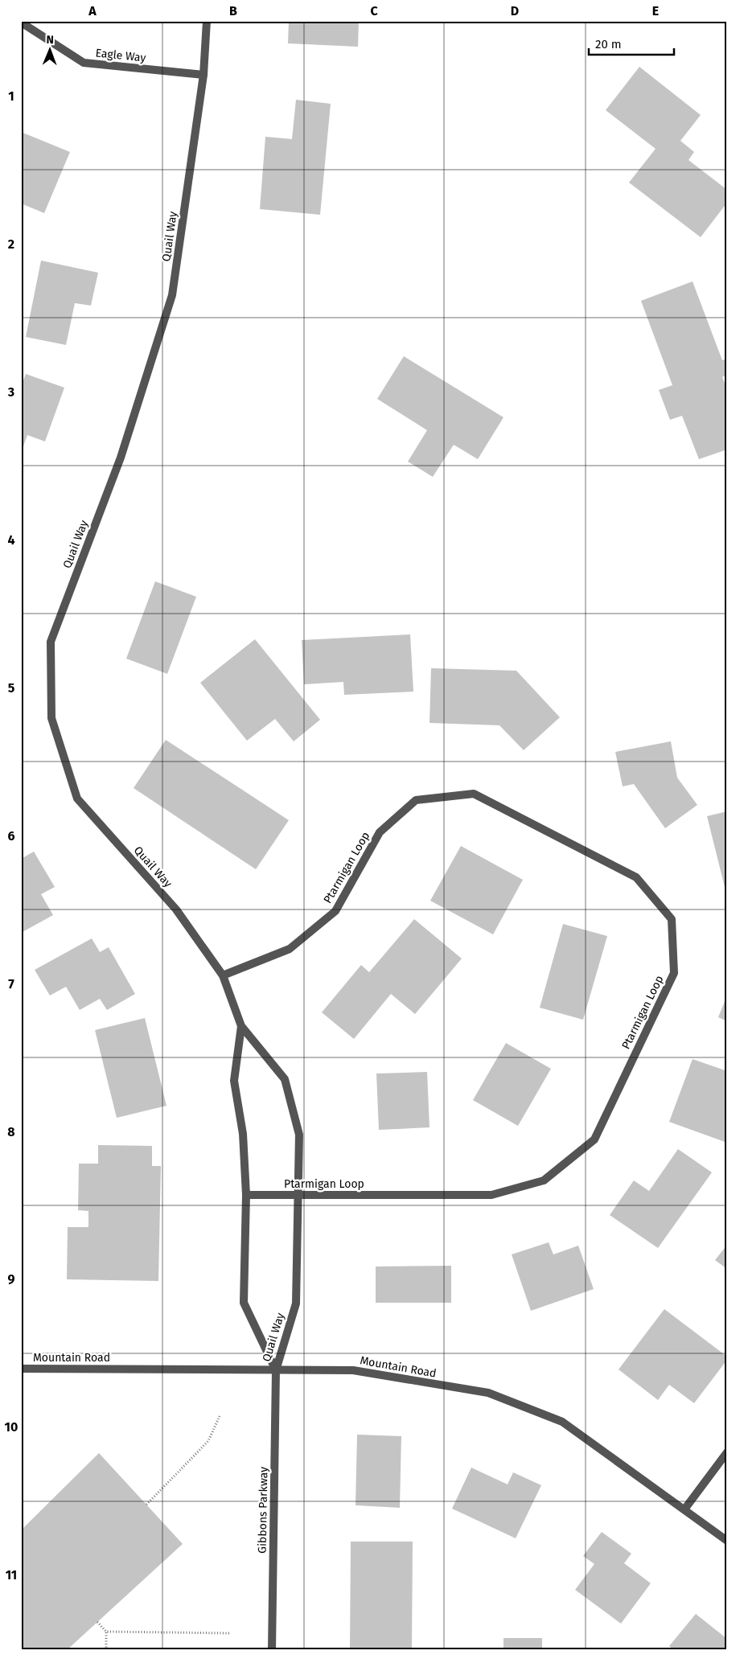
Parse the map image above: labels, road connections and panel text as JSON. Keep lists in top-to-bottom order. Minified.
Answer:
{"streets":{"street":["Eagle Way","Quail Way","Ptarmigan Loop","Mountain Road","Gibbons Parkway"]},"crossings":[["Eagle Way","Quail Way"],["Quail Way","Ptarmigan Loop"],["Quail Way","Mountain Road"],["Quail Way","Gibbons Parkway"],["Mountain Road","Gibbons Parkway"]],"scale_bar":"20 m","north":"top","grid":{"columns":["A","B","C","D","E"],"rows":["1","2","3","4","5","6","7","8","9","10","11"]}}
